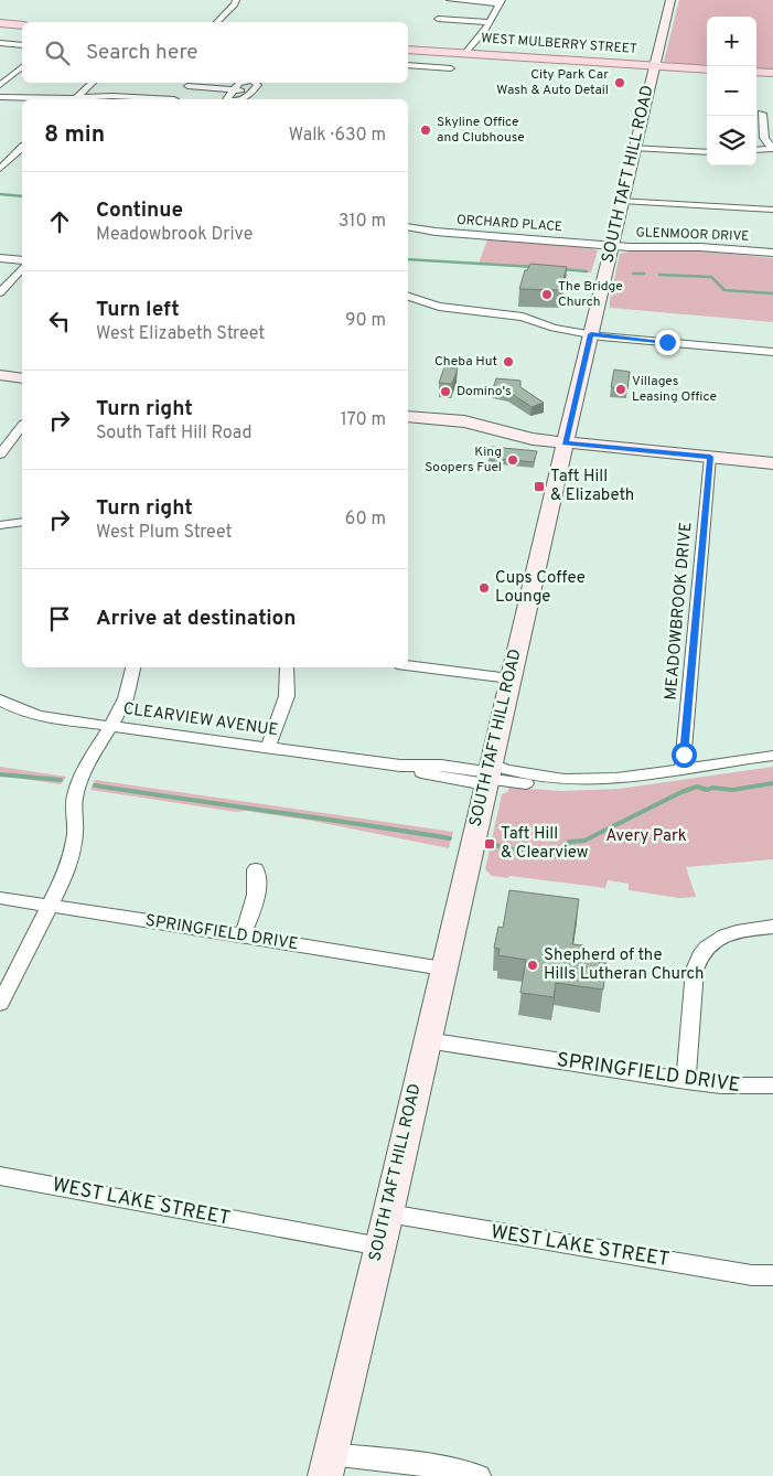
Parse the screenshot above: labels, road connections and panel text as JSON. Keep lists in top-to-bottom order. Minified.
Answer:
{"streets":{"main road":["WEST MULBERRY STREET","SOUTH TAFT HILL ROAD"],"street":["ORCHARD PLACE","GLENMOOR DRIVE","MEADOWBROOK DRIVE","CLEARVIEW AVENUE","SPRINGFIELD DRIVE","WEST LAKE STREET"]},"crossings":[["WEST MULBERRY STREET","SOUTH TAFT HILL ROAD"],["SOUTH TAFT HILL ROAD","ORCHARD PLACE"],["SOUTH TAFT HILL ROAD","GLENMOOR DRIVE"],["SOUTH TAFT HILL ROAD","CLEARVIEW AVENUE"],["SOUTH TAFT HILL ROAD","SPRINGFIELD DRIVE"],["SOUTH TAFT HILL ROAD","WEST LAKE STREET"],["ORCHARD PLACE","GLENMOOR DRIVE"],["MEADOWBROOK DRIVE","CLEARVIEW AVENUE"]],"parks":["Avery Park"],"places":{"other":["City Park Car Wash & Auto Detail","Skyline Office and Clubhouse","The Bridge Church","Cheba Hut","Villages Leasing Office","Domino's","King Soopers Fuel","Cups Coffee Lounge","Shepherd of the Hills Lutheran Church"],"transit":["Taft Hill & Elizabeth","Taft Hill & Clearview"]},"page":{"map_buttons":["+","−"],"search":"Search here","heading":["8 min","Walk · 630 m"],"list":[["Continue","Meadowbrook Drive","310 m"],["Turn left","West Elizabeth Street","90 m"],["Turn right","South Taft Hill Road","170 m"],["Turn right","West Plum Street","60 m"],"Arrive at destination"]}}
